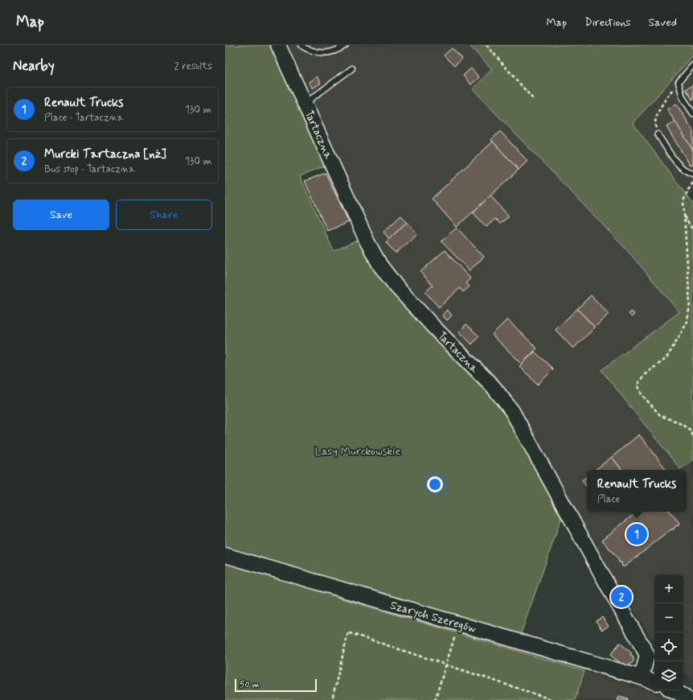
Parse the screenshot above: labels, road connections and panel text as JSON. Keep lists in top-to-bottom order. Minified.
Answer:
{"streets":{"street":["Tartaczna","Szarych Szeregów"]},"crossings":[["Tartaczna","Szarych Szeregów"]],"parks":["Lasy Murckowskie"],"scale_bar":"50 m","page":{"header":"Map","nav":["Map","Directions","Saved"],"heading":["Nearby","2 results"],"list":[{"mark":"1","name":"Renault Trucks","note":"Place · Tartaczna","value":"130 m"},{"mark":"2","name":"Murcki Tartaczna [nż]","note":"Bus stop · Tartaczna","value":"130 m"}],"buttons":["Save","Share"],"popup":["Renault Trucks","Place"],"pins":["1","2"],"map_buttons":["+","−"],"scale":"50 m"}}
